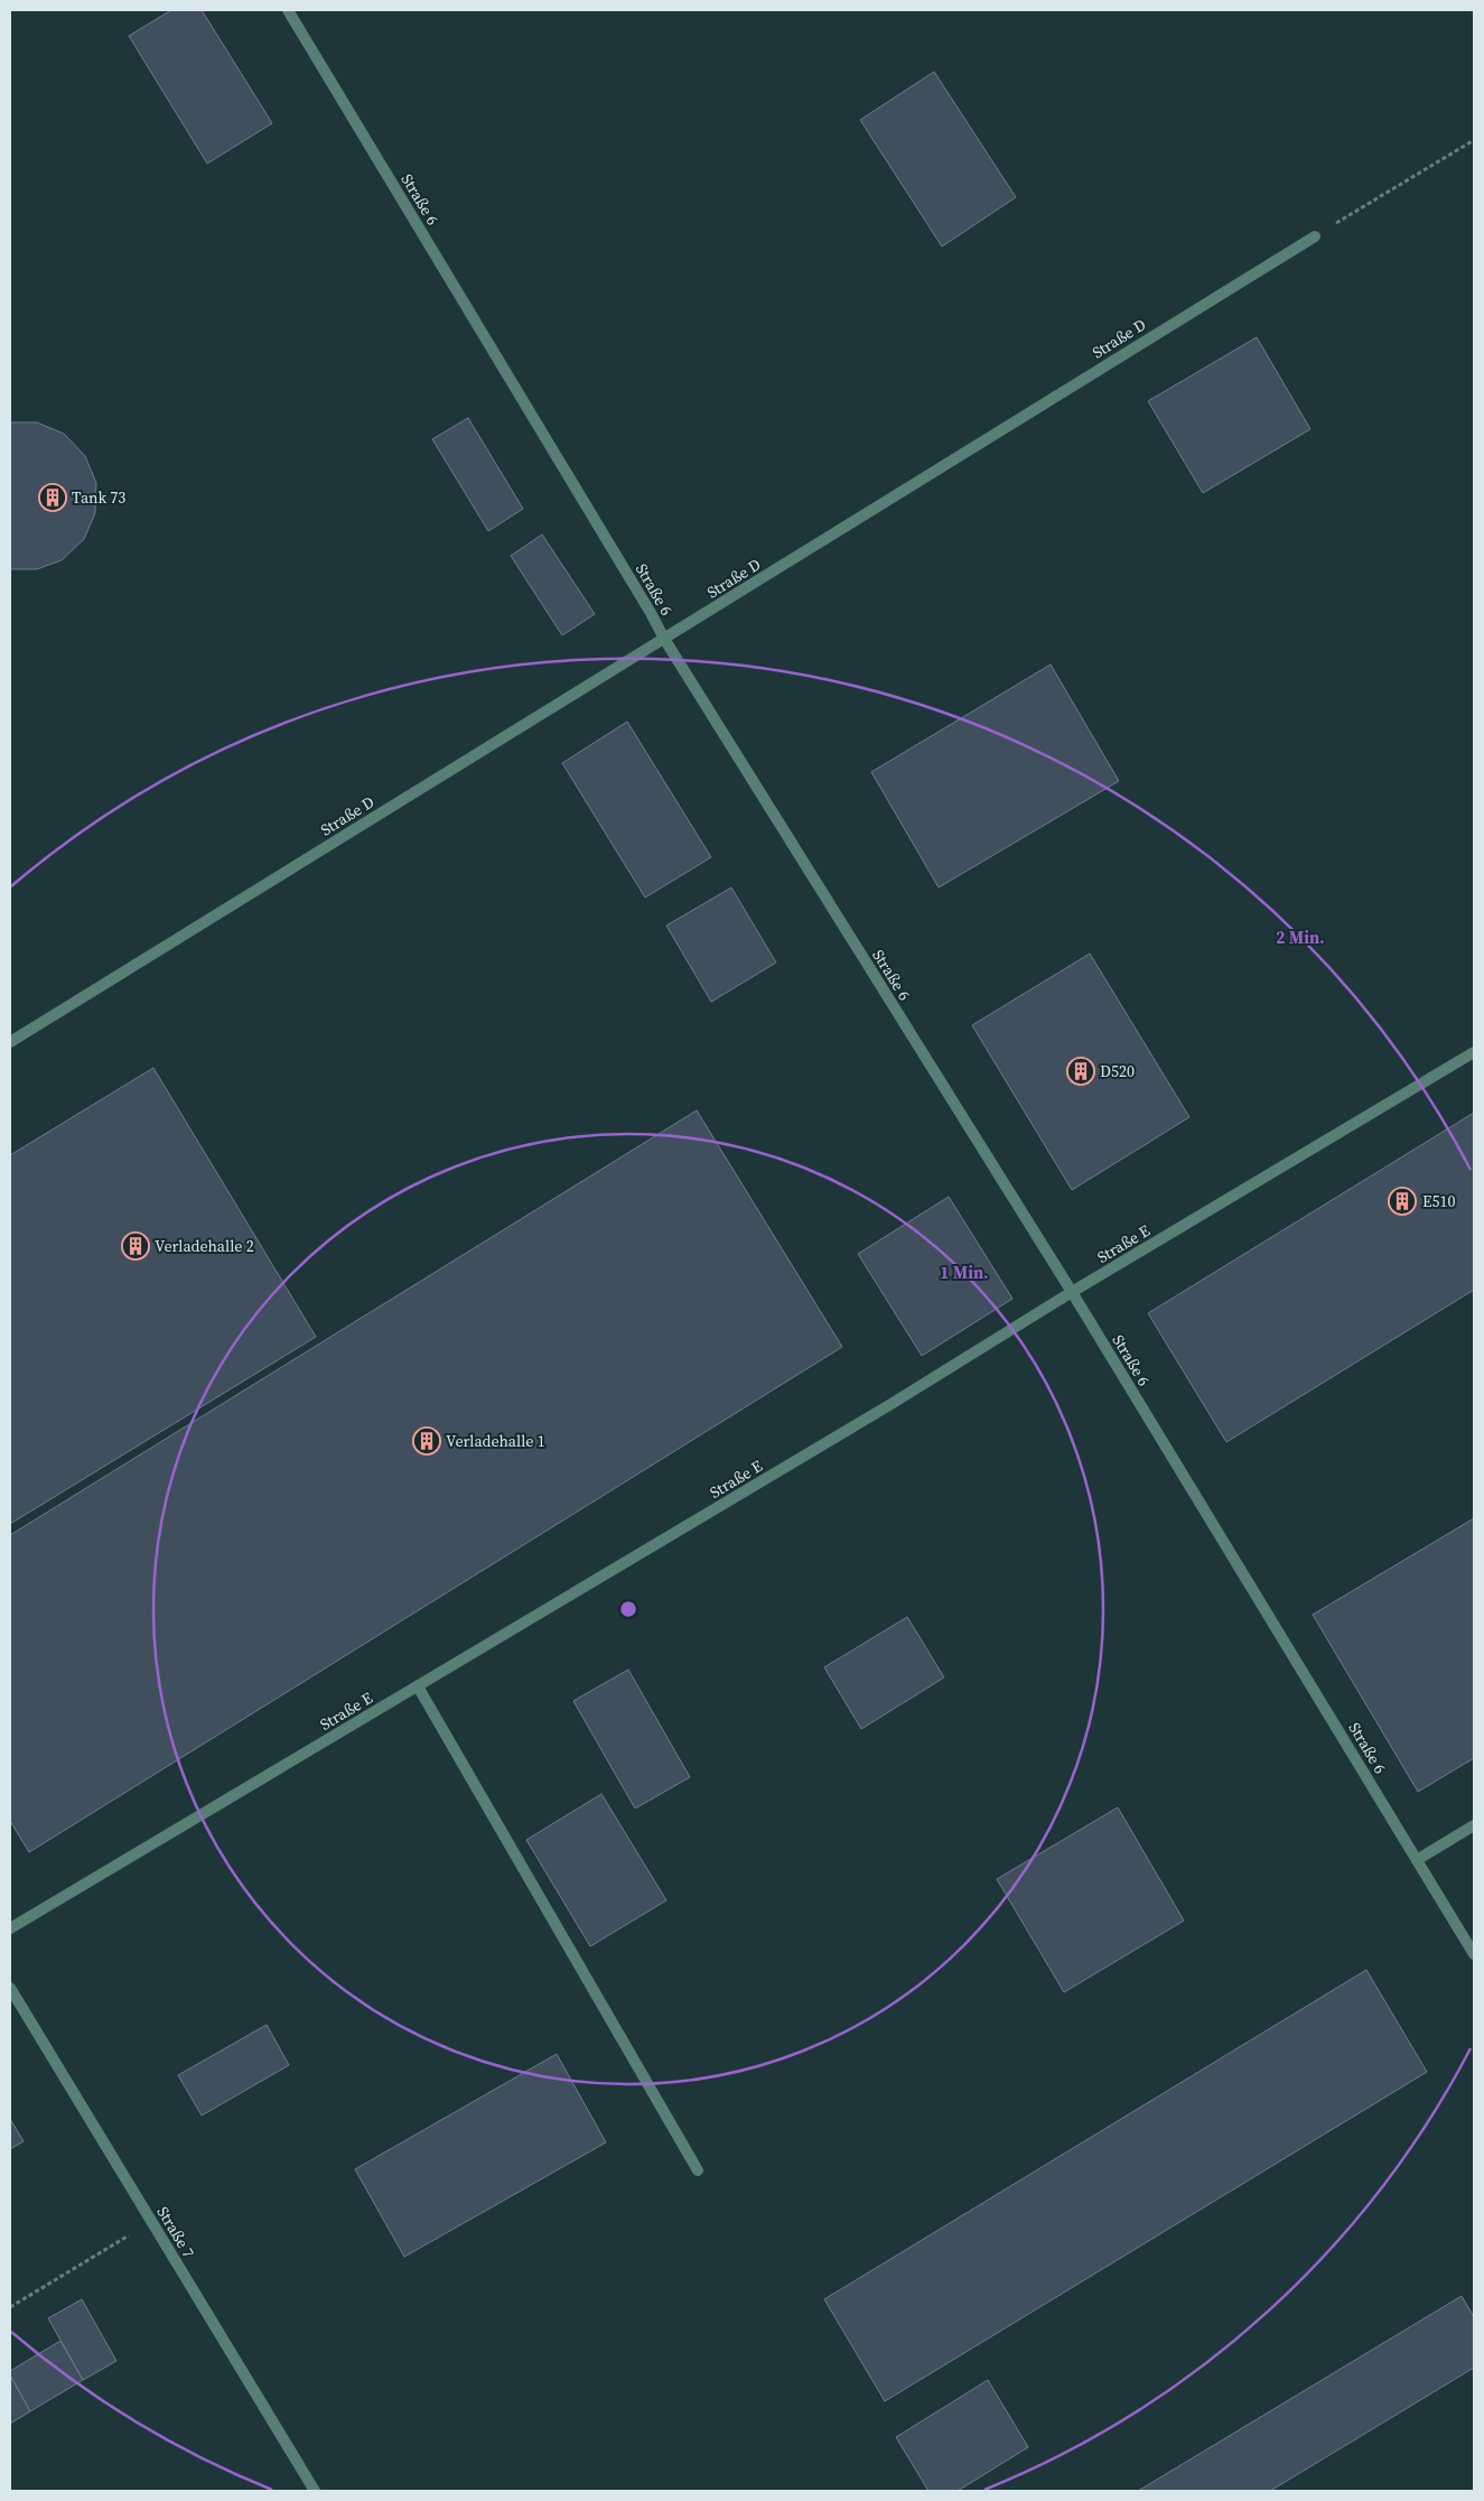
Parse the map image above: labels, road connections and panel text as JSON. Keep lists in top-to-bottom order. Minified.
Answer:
{"streets":{"lane":["Straße 6","Straße D","Straße E","Straße 7"]},"crossings":[["Straße 6","Straße D"],["Straße 6","Straße E"]],"places":{"building":["Tank 73","D520","E510","Verladehalle 2","Verladehalle 1"]},"rings":["2 Min.","1 Min."]}
